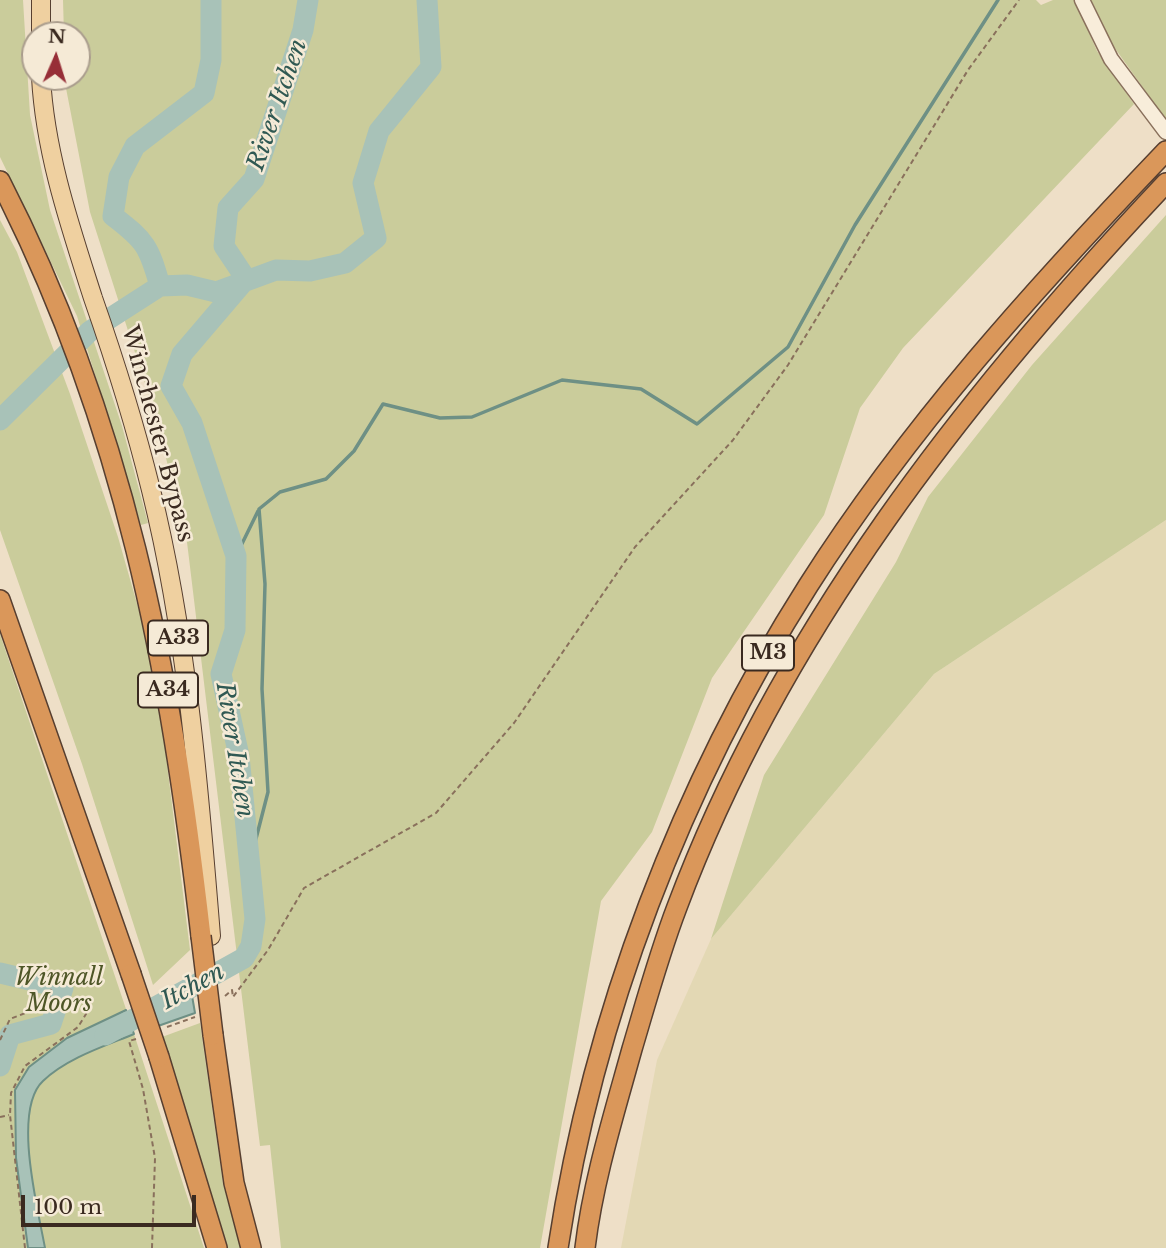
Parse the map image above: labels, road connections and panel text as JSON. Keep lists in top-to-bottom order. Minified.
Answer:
{"streets":{"highway":["M3","A34"],"main road":["Winchester Bypass","A33"]},"crossings":[["Winchester Bypass","A34"]],"water":["River Itchen","Itchen"],"parks":["Winnall Moors"],"scale_bar":"100 m","north":"top"}
